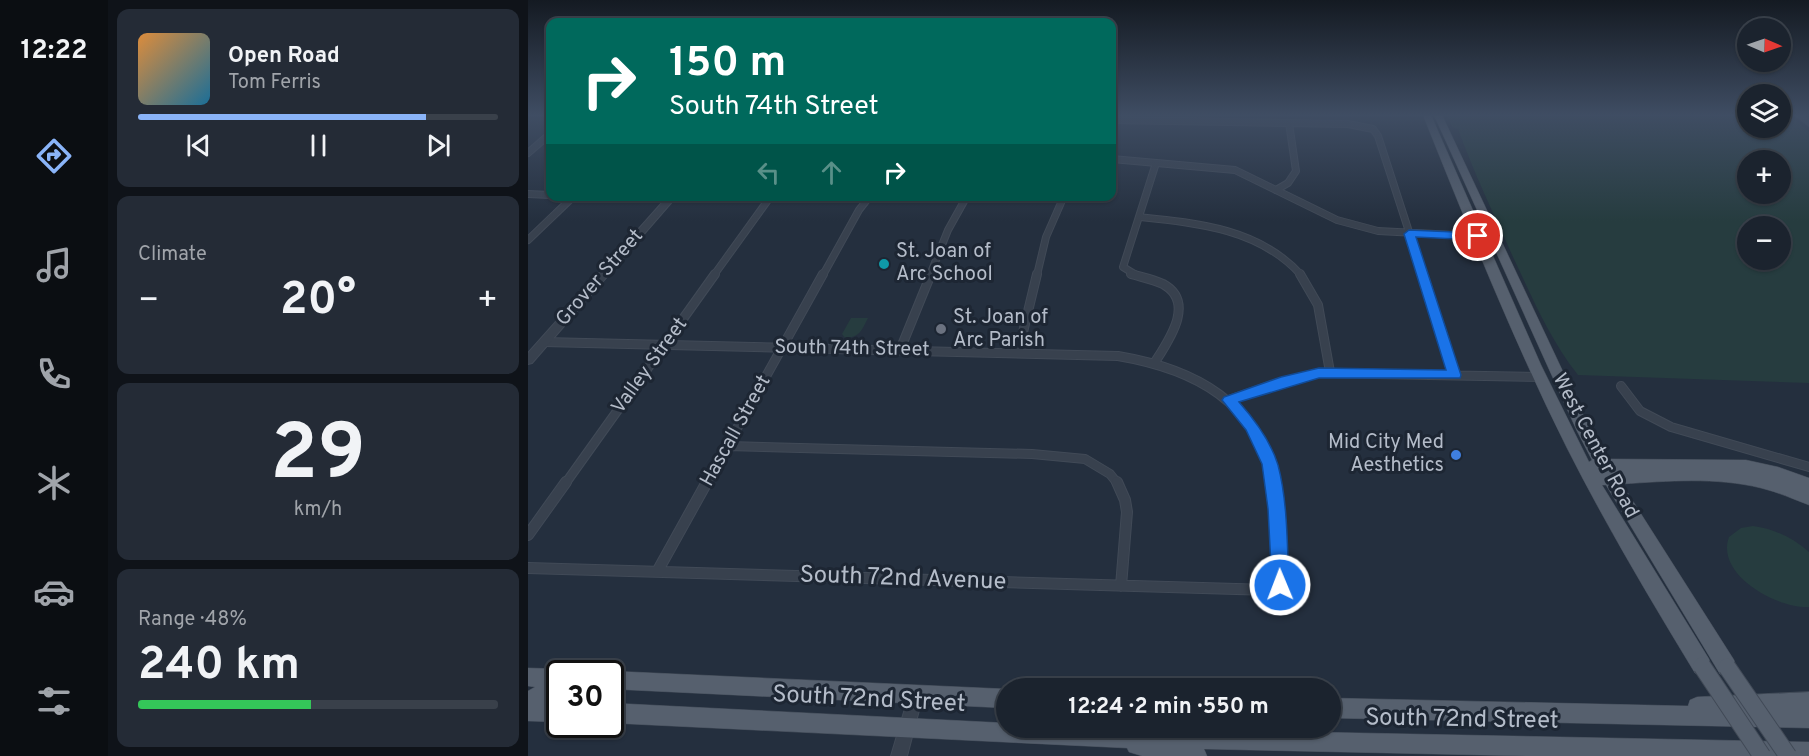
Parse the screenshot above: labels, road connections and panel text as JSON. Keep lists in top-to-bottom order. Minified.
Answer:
{"streets":{"main road":["West Center Road","South 72nd Street"],"street":["Grover Street","South 74th Street","Valley Street","Hascall Street","South 72nd Avenue"]},"crossings":[["Grover Street","South 74th Street"],["South 74th Street","Valley Street"],["South 74th Street","Hascall Street"],["South 74th Street","South 72nd Avenue"],["Hascall Street","South 72nd Avenue"]],"places":["St. Joan of Arc School","St. Joan of Arc Parish","Mid City Med Aesthetics"],"north":"right","page":{"tabs":"12:22","map_buttons":["+","−"],"turn":["150 m","South 74th Street"],"song":["Open Road","Tom Ferris"],"tile":["Climate",["29","km/h"],["Range · 48%","240 km"]],"heat":["−","20°","+"],"limit":"30","trip":"12:24 · 2 min · 550 m"}}
